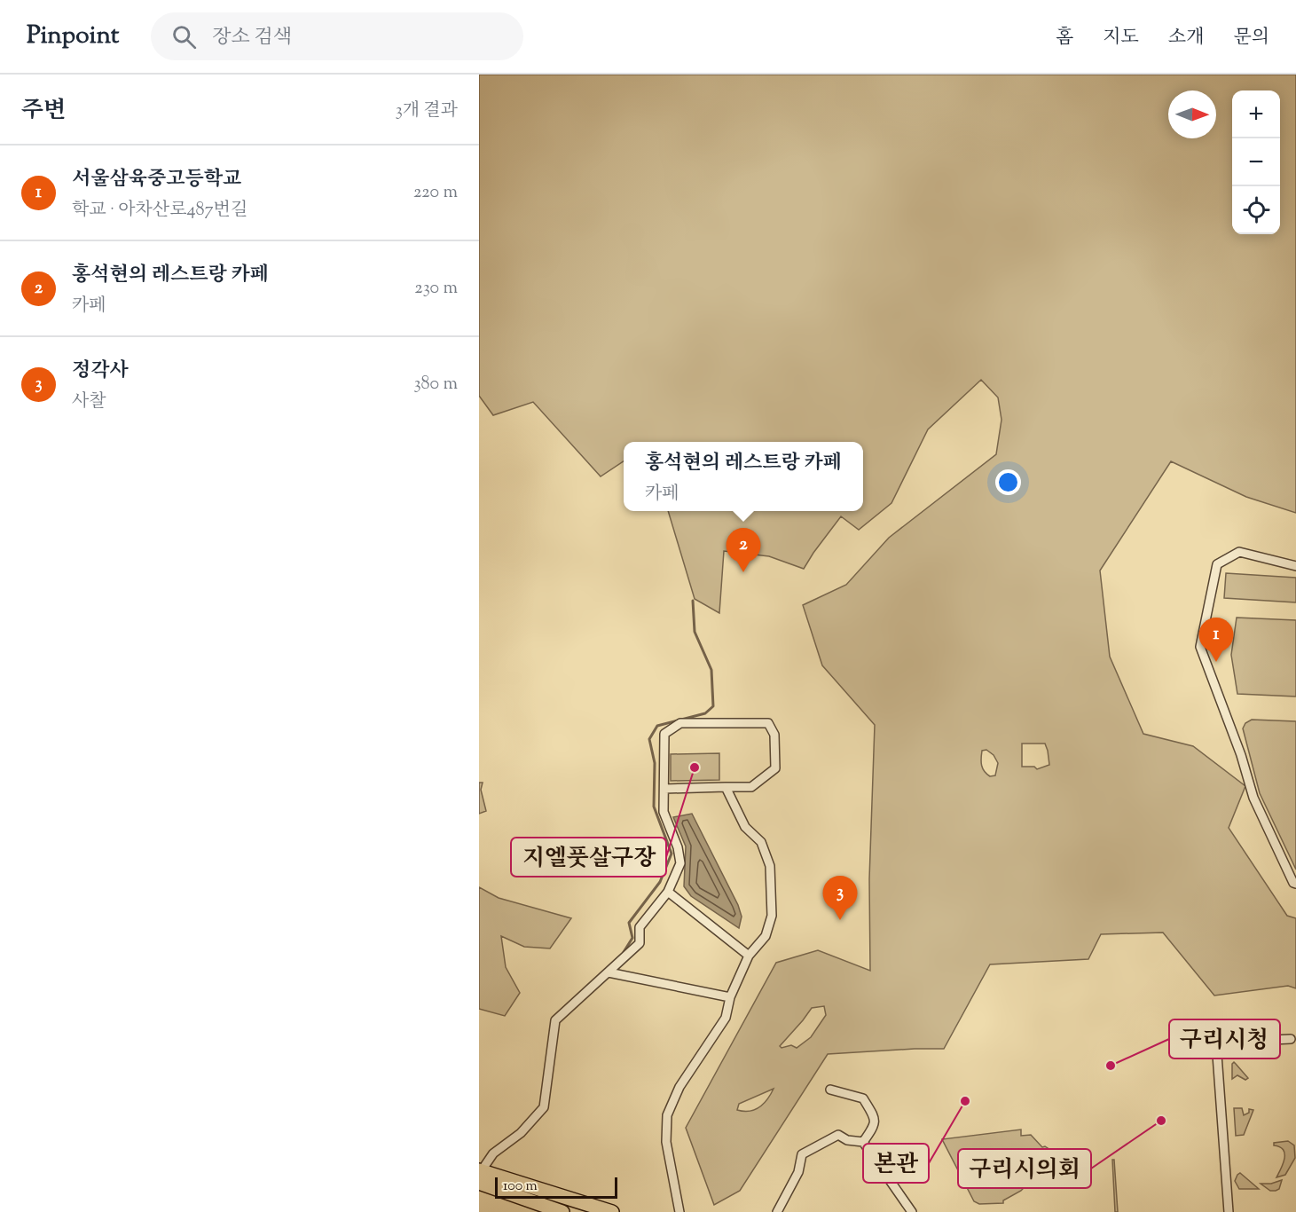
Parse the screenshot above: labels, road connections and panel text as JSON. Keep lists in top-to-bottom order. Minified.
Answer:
{"places":["지엘풋살구장","구리시청","본관","구리시의회"],"scale_bar":"100 m","north":"right","page":{"header":"Pinpoint","search":"장소 검색","nav":["홈","지도","소개","문의"],"heading":["주변","3개 결과"],"map_buttons":["+","−"],"list":[{"mark":"1","name":"서울삼육중고등학교","note":"학교 · 아차산로487번길","value":"220 m"},{"mark":"2","name":"홍석현의 레스트랑 카페","note":"카페","value":"230 m"},{"mark":"3","name":"정각사","note":"사찰","value":"380 m"}],"popup":["홍석현의 레스트랑 카페","카페"],"pins":["2","1","3"],"scale":"100 m"}}
